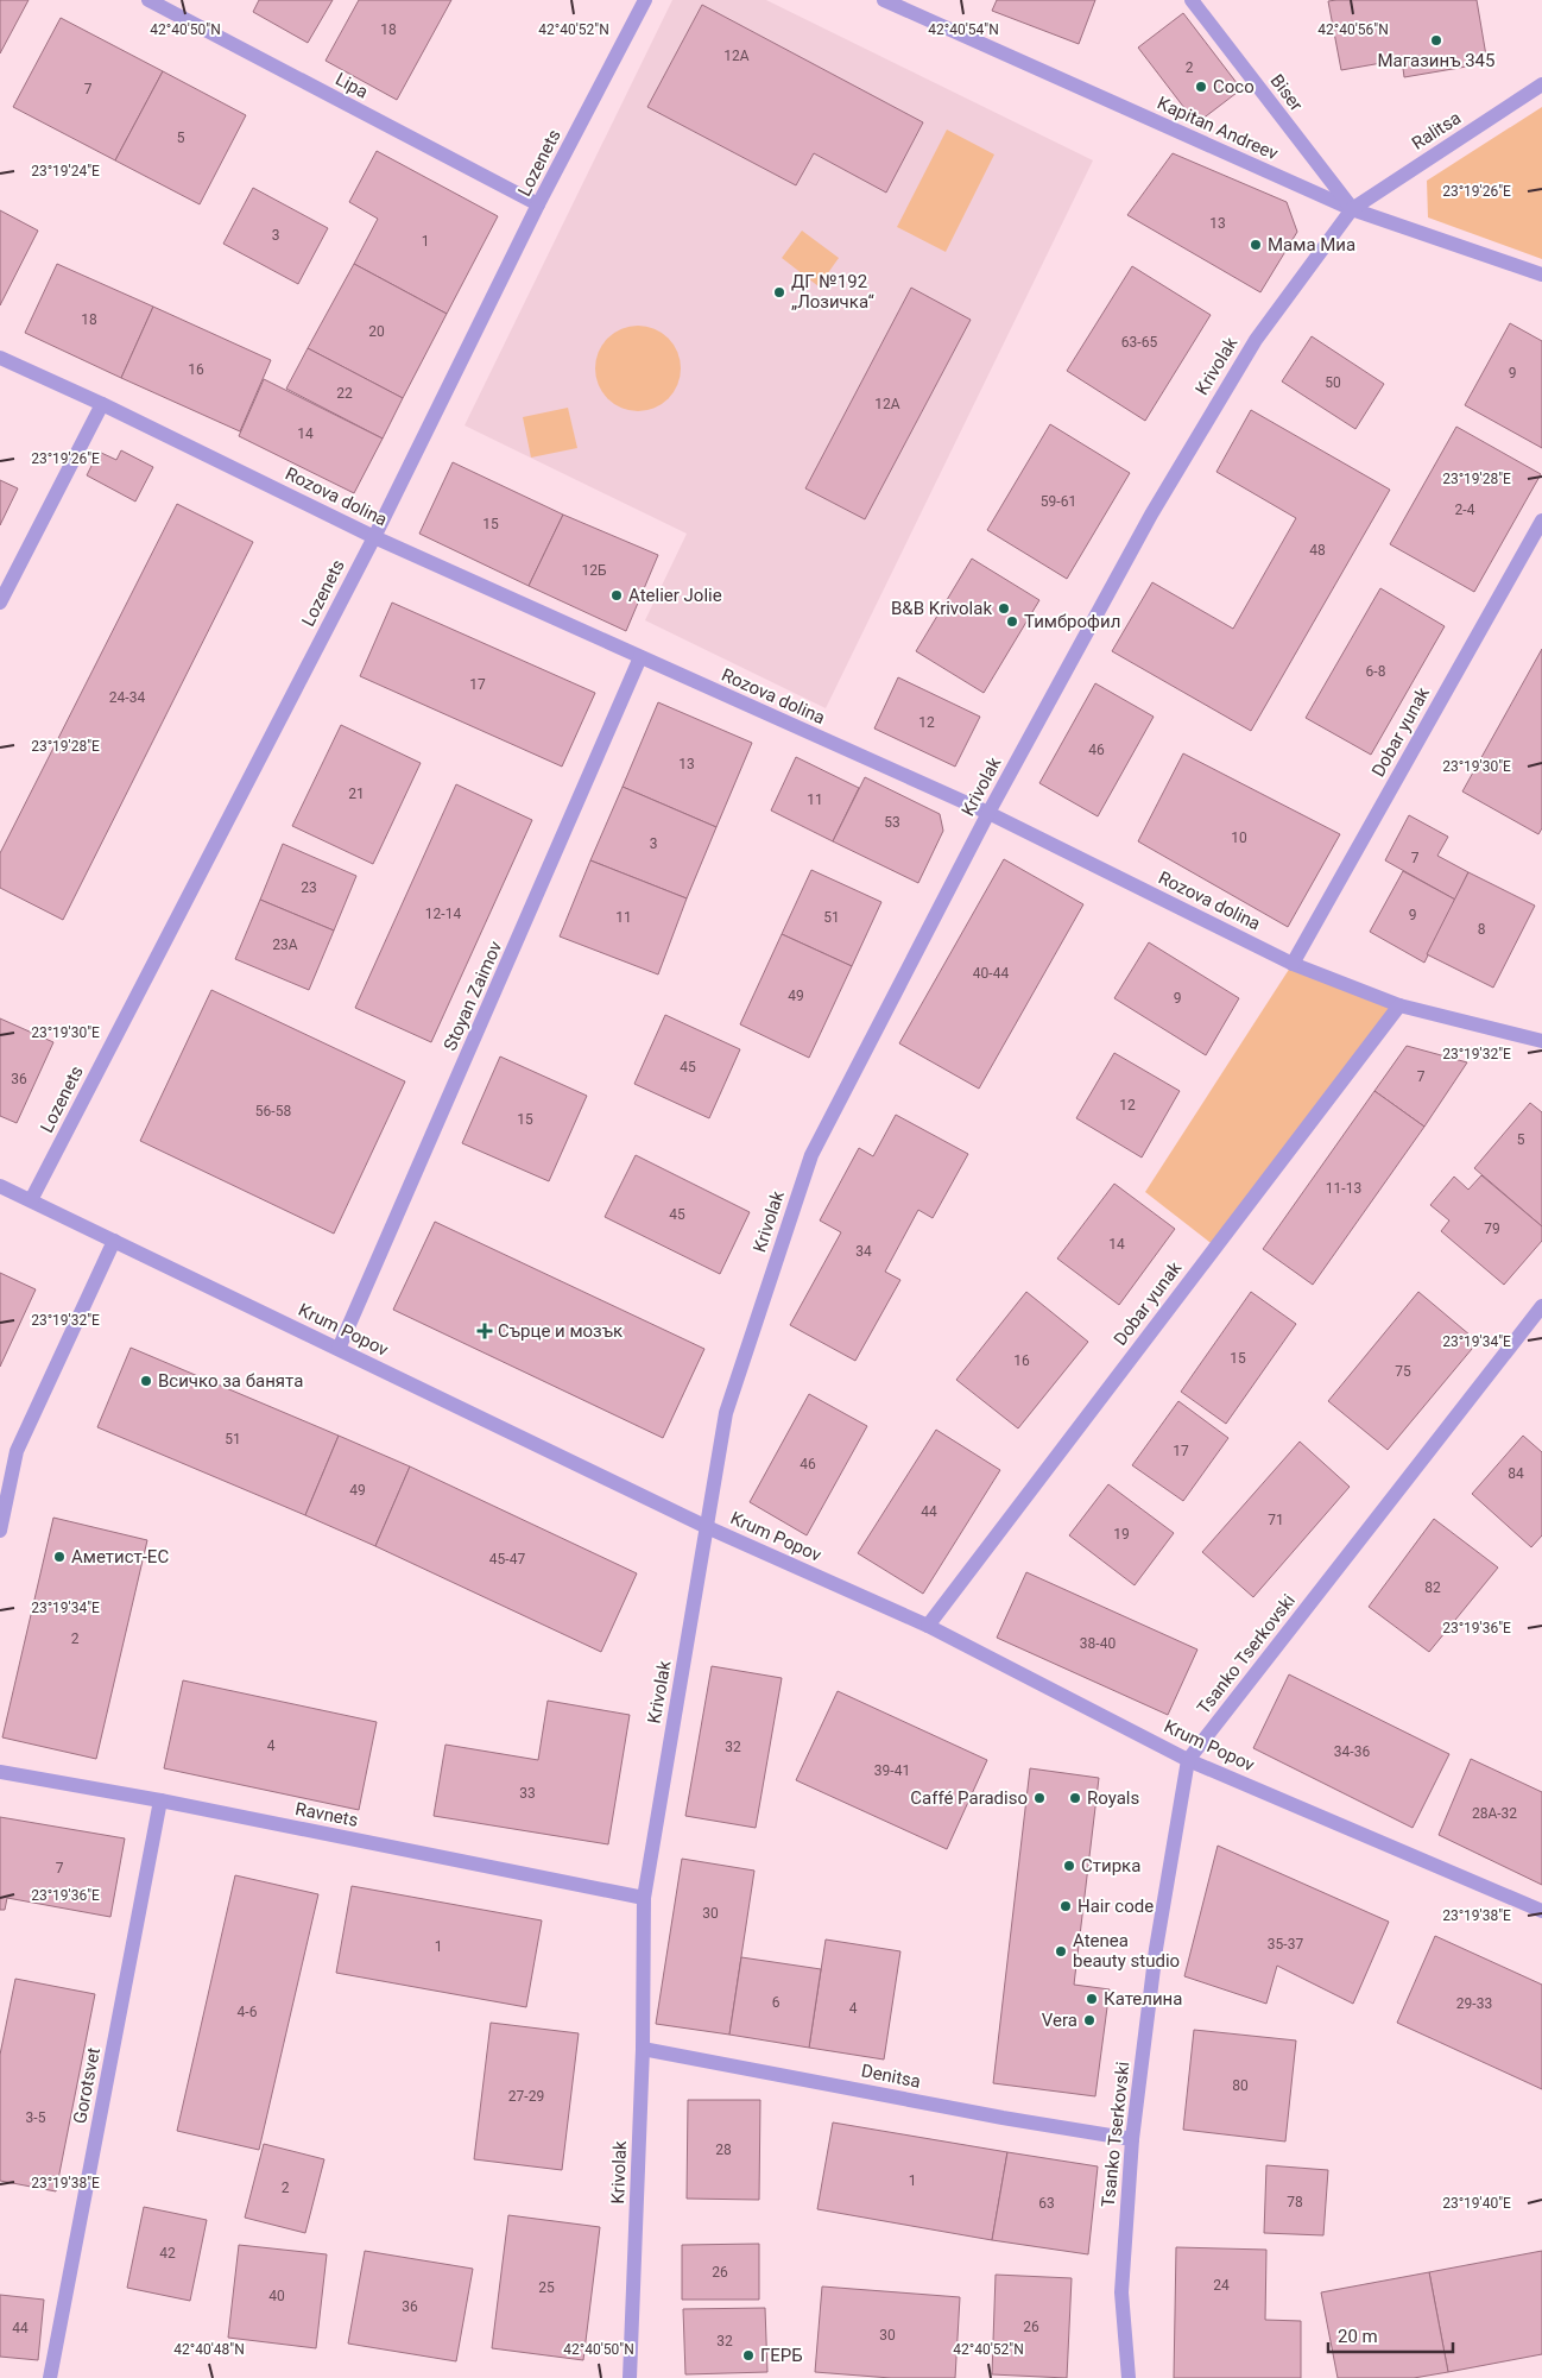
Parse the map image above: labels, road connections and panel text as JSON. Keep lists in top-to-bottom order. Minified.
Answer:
{"streets":{"street":["Lipa","Biser","Kapitan Andreev","Ralitsa","Lozenets","Krivolak","Rozova dolina","Dobar yunak","Stoyan Zaimov","Krum Popov","Tsanko Tserkovski","Ravnets","Denitsa","Gorotsvet"]},"crossings":[["Lipa","Lozenets"],["Biser","Kapitan Andreev"],["Biser","Ralitsa"],["Biser","Krivolak"],["Kapitan Andreev","Ralitsa"],["Kapitan Andreev","Krivolak"],["Ralitsa","Krivolak"],["Lozenets","Rozova dolina"],["Lozenets","Krum Popov"],["Krivolak","Rozova dolina"],["Krivolak","Krum Popov"],["Krivolak","Ravnets"],["Krivolak","Denitsa"],["Rozova dolina","Dobar yunak"],["Rozova dolina","Stoyan Zaimov"],["Dobar yunak","Krum Popov"],["Stoyan Zaimov","Krum Popov"],["Krum Popov","Tsanko Tserkovski"],["Tsanko Tserkovski","Denitsa"],["Ravnets","Gorotsvet"]],"places":{"other":["Магазинъ 345","Coco","Мама Миа","ДГ №192 „Лозичка“","Atelier Jolie","B&B Krivolak","Тимброфил","Всичко за банята","Аметист-ЕС","Caffé Paradiso","Royals","Стирка","Hair code","Atenea beauty studio","Кателина","Vera","ГЕРБ"],"health":["Сърце и мозък"]},"house_numbers":["18","12А","2","7","5","13","3","1","18","20","63-65","16","9","50","22","12А","14","59-61","2-4","15","48","12Б","6-8","17","24-34","12","46","13","21","11","53","10","3","7","23","12-14","9","11","51","8","23А","40-44","49","9","45","7","36","12","56-58","15","5","11-13","45","79","14","34","15","16","75","51","17","46","84","49","44","71","19","45-47","82","2","38-40","4","32","34-36","39-41","33","28А-32","7","30","35-37","1","6","29-33","4","4-6","80","27-29","3-5","28","1","2","78","63","42","26","24","25","40","36","26","44","30","32"],"scale_bar":"20 m","coordinates":["42°40'50\"N","42°40'52\"N","42°40'54\"N","42°40'56\"N","23°19'24\"E","23°19'26\"E","23°19'28\"E","23°19'30\"E","23°19'32\"E","23°19'34\"E","23°19'36\"E","23°19'38\"E","23°19'40\"E","42°40'48\"N"]}
